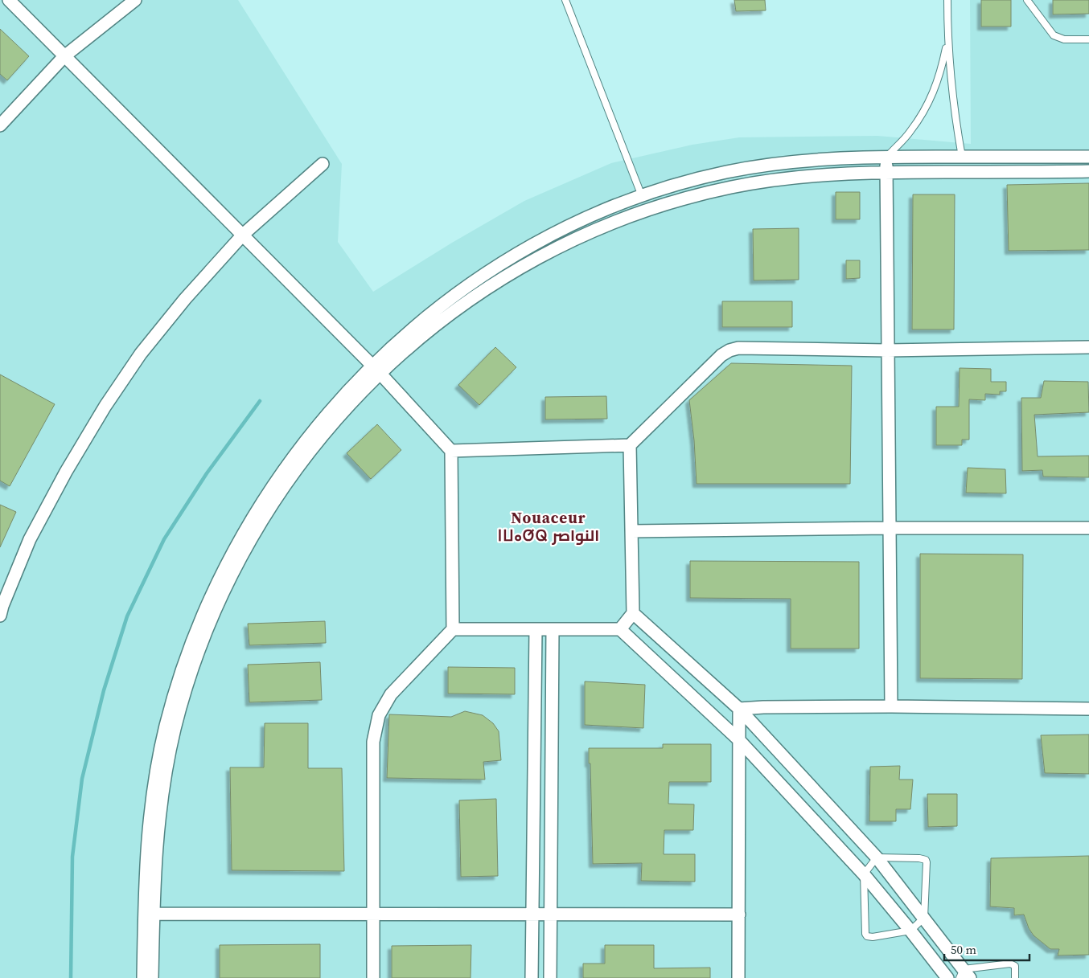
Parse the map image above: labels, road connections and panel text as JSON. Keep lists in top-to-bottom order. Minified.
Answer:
{"districts":["Nouaceur ⵏⵡⴰⵚⵕ النواصر"],"scale_bar":"50 m"}
